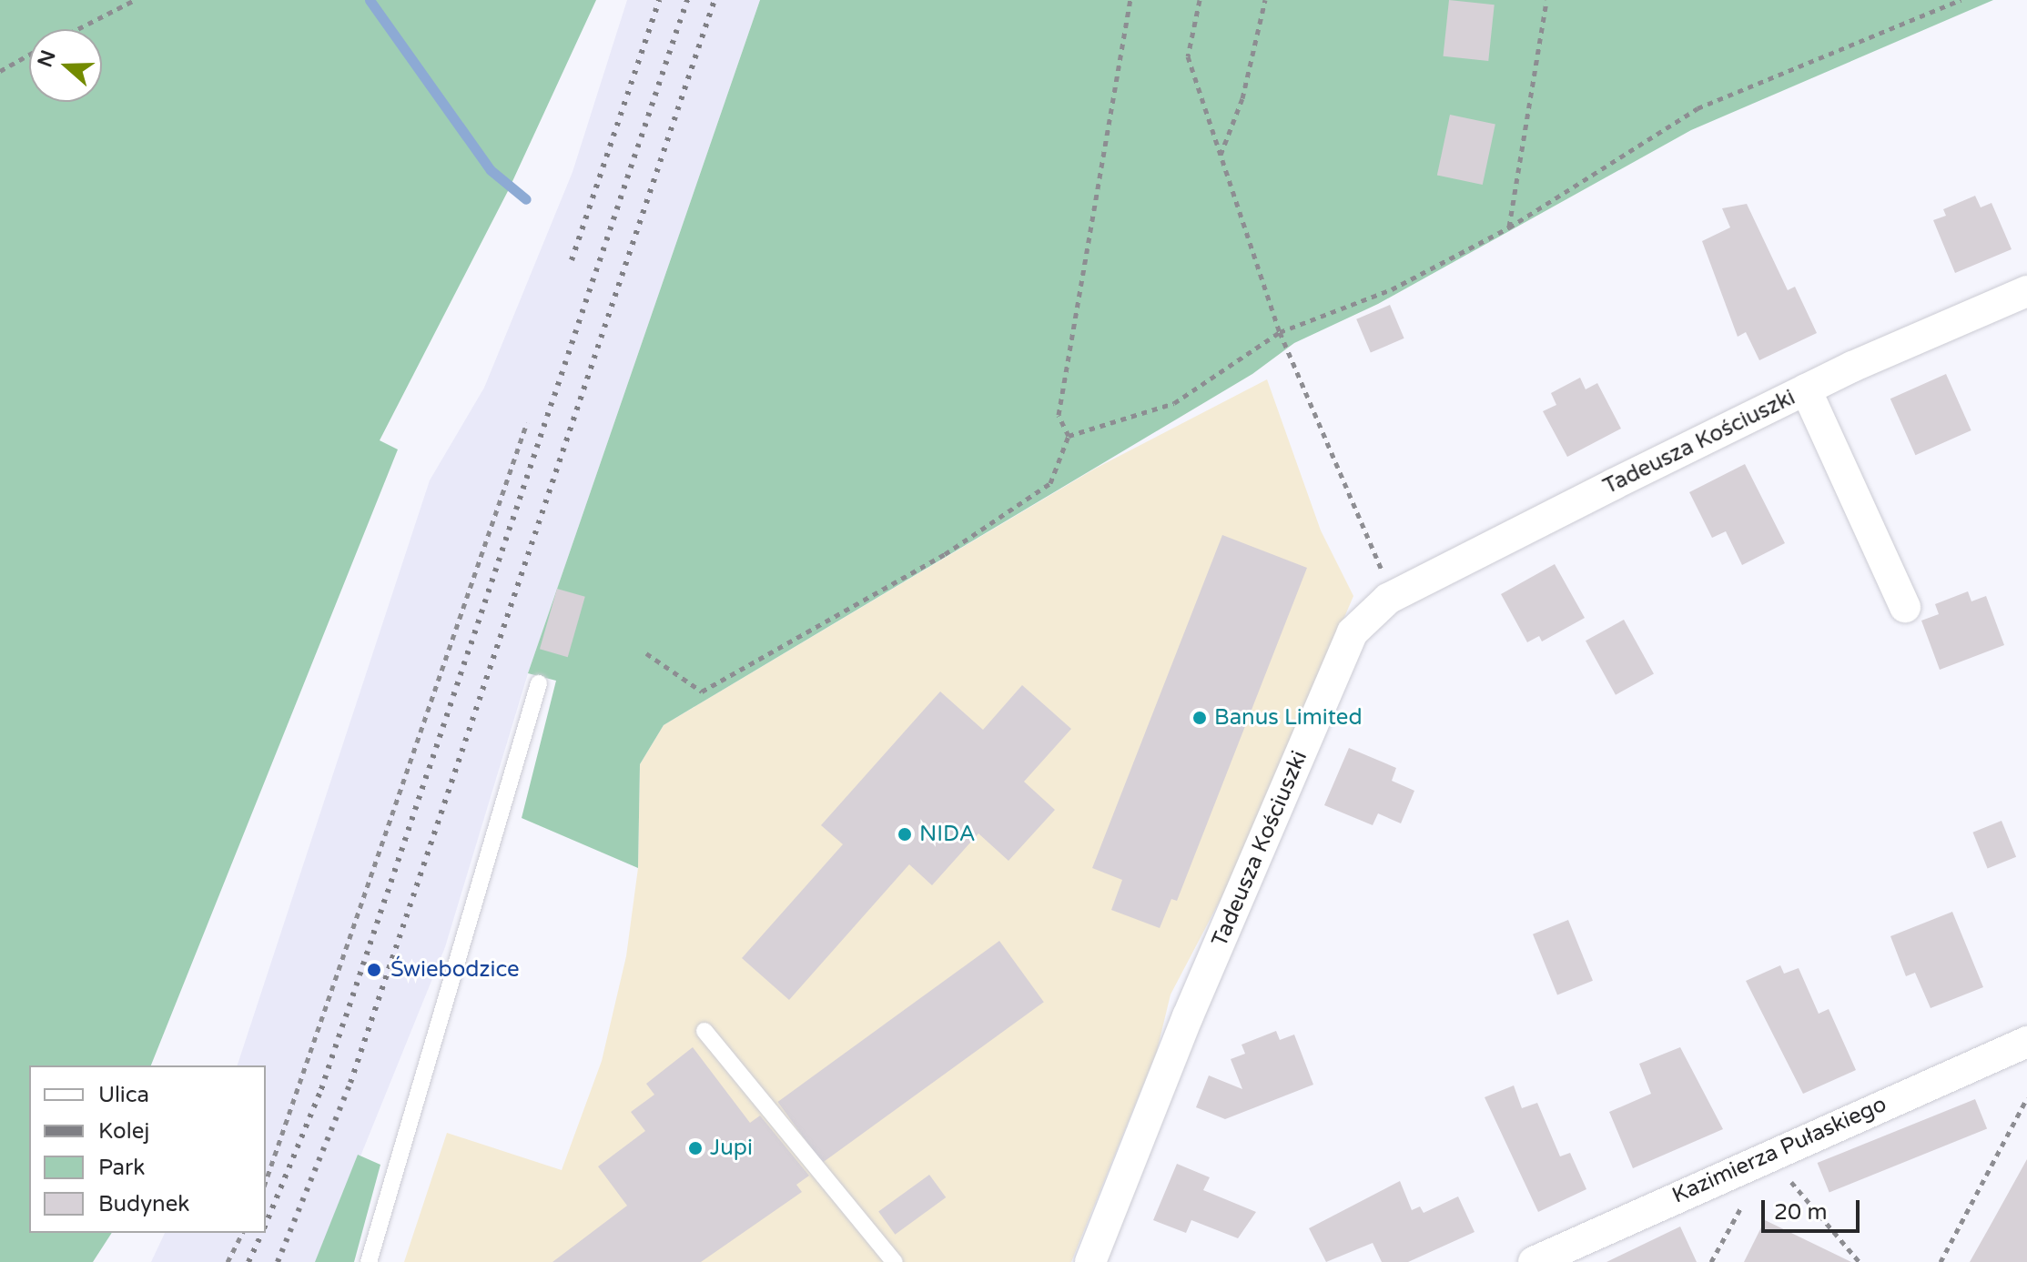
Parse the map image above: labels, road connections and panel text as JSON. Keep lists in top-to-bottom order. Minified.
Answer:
{"streets":{"street":["Tadeusza Kościuszki","Kazimierza Pułaskiego"]},"places":["Banus Limited","NIDA","Świebodzice","Jupi"],"legend":["Ulica","Kolej","Park","Budynek"],"scale_bar":"20 m","north":"left"}
